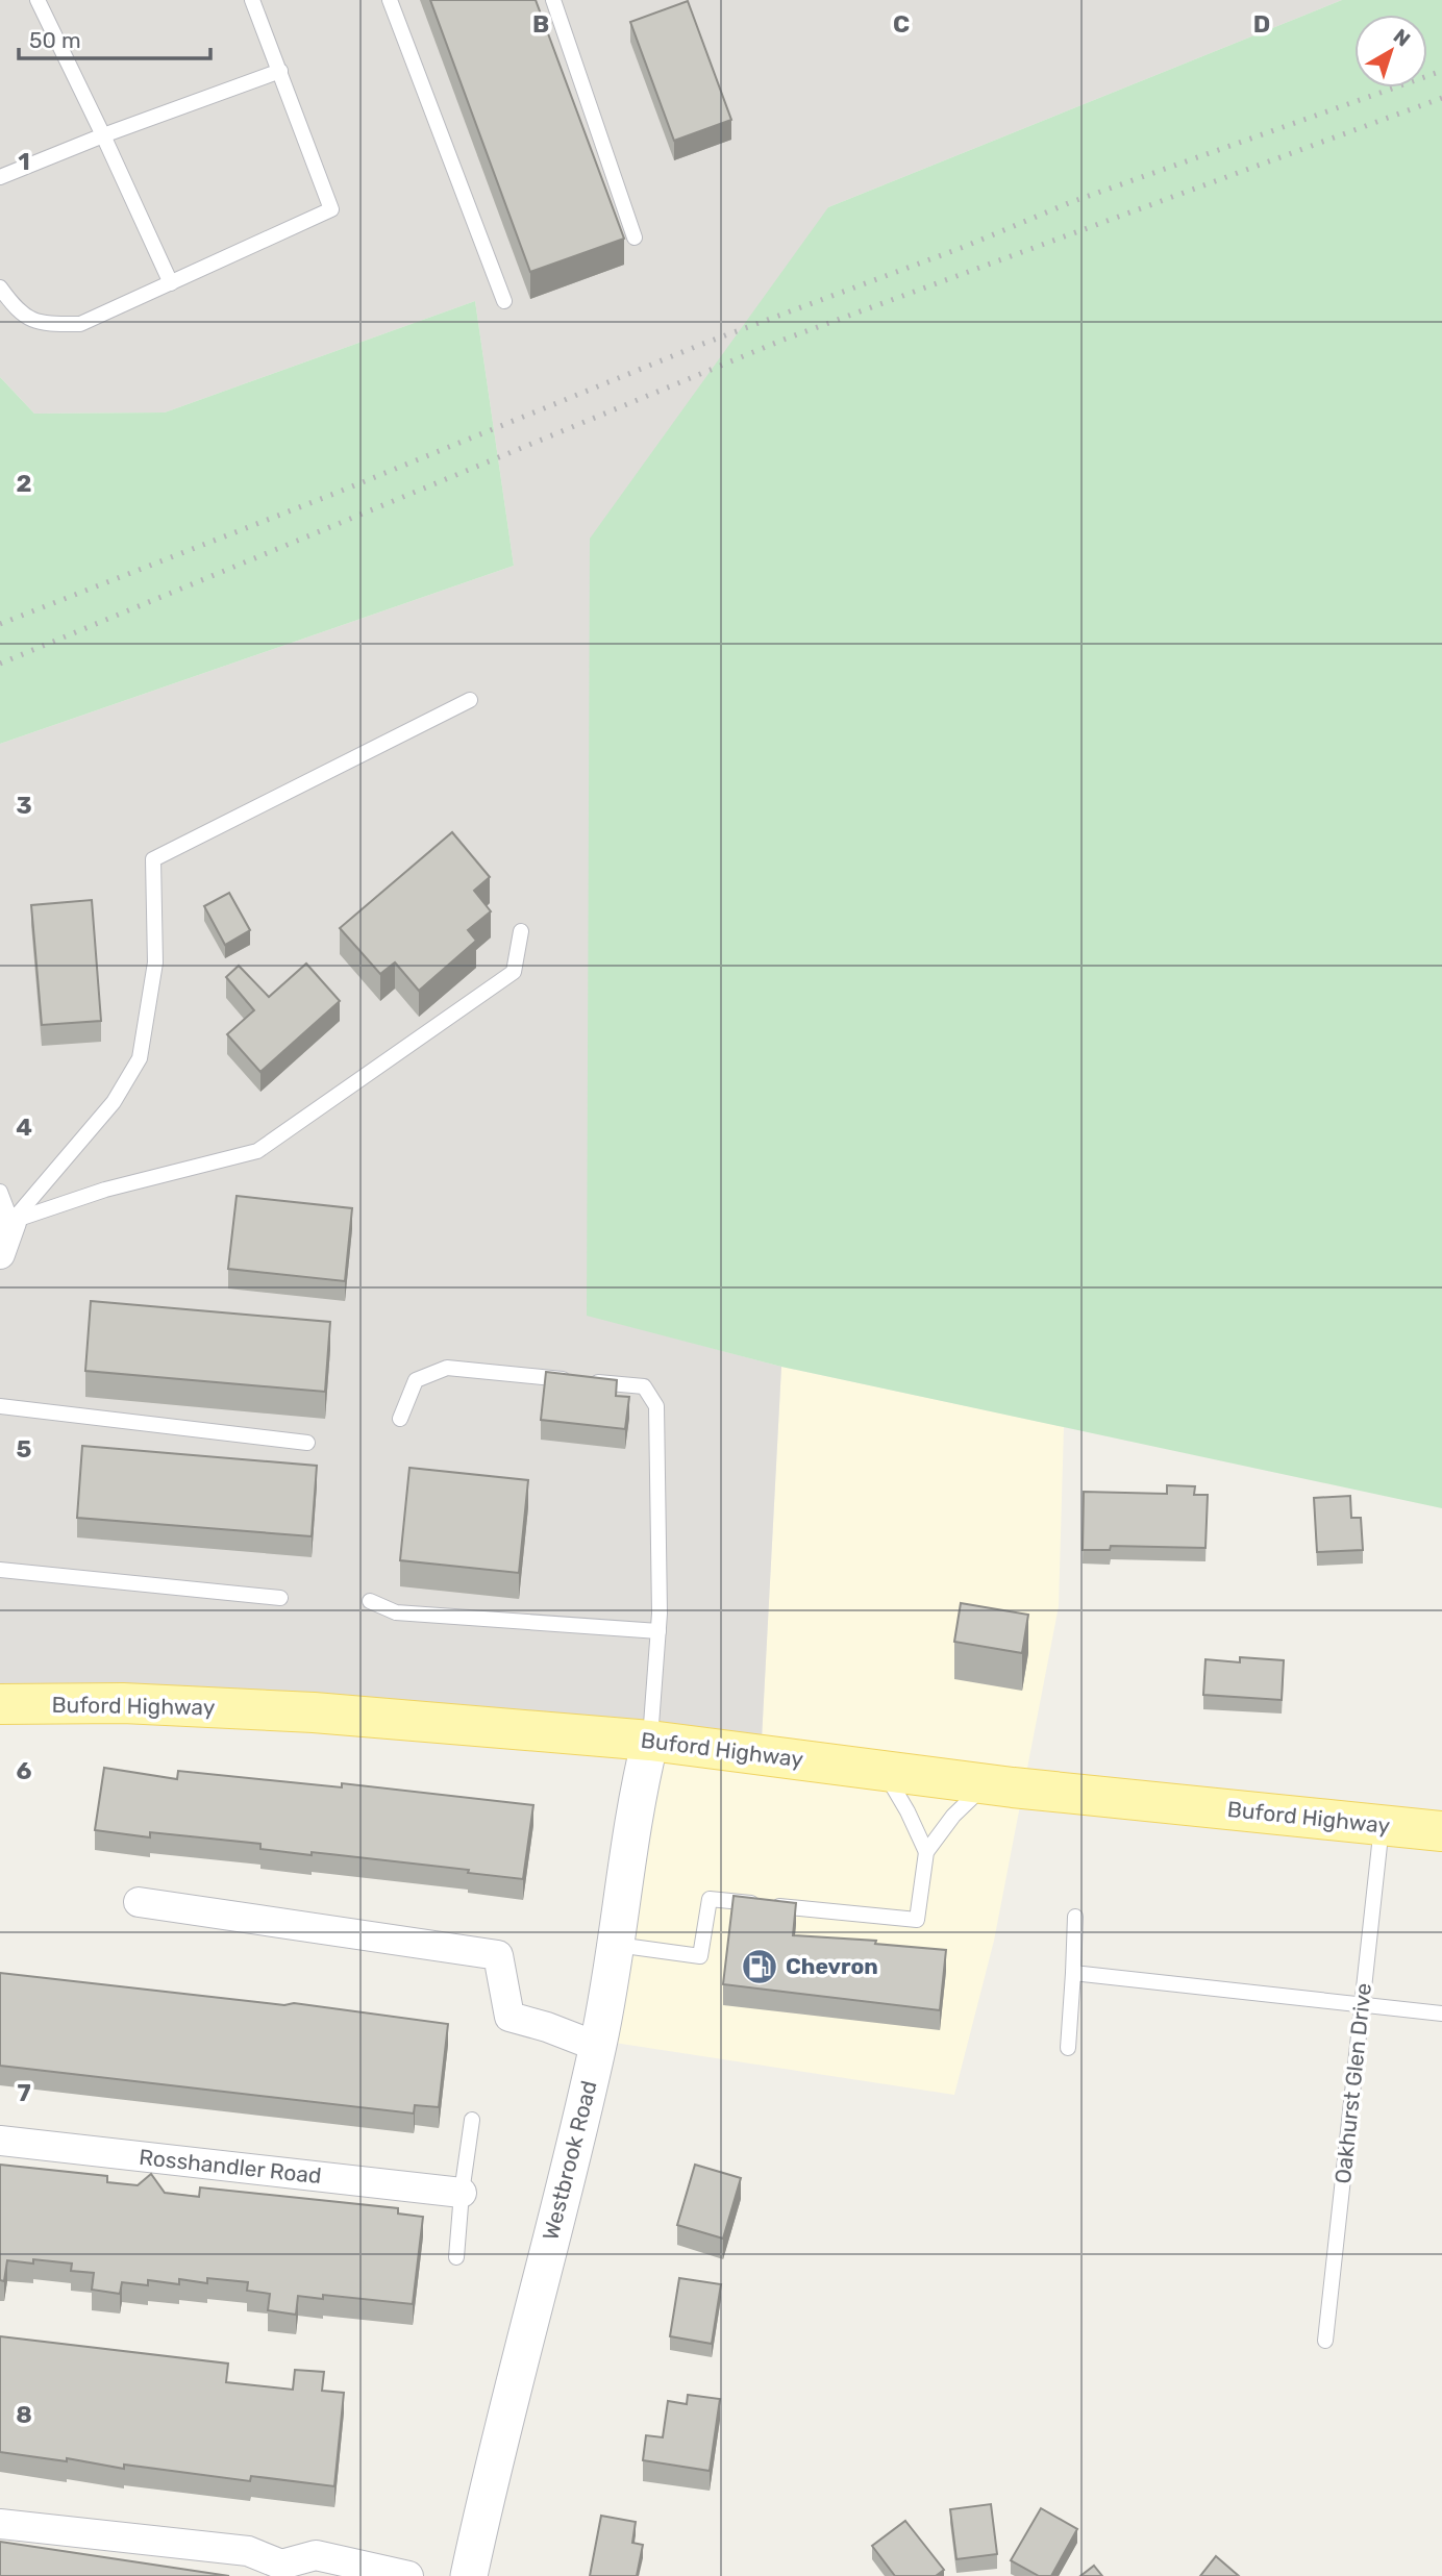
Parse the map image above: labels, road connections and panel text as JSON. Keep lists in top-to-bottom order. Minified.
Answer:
{"streets":{"main road":["Buford Highway"],"street":["Westbrook Road","Rosshandler Road"],"lane":["Oakhurst Glen Drive"]},"crossings":[["Buford Highway","Oakhurst Glen Drive"],["Buford Highway","Westbrook Road"]],"places":{"fuel station":["Chevron"]},"scale_bar":"50 m","north":"top right","grid":{"columns":["B","C","D"],"rows":["1","2","3","4","5","6","7","8"]}}
